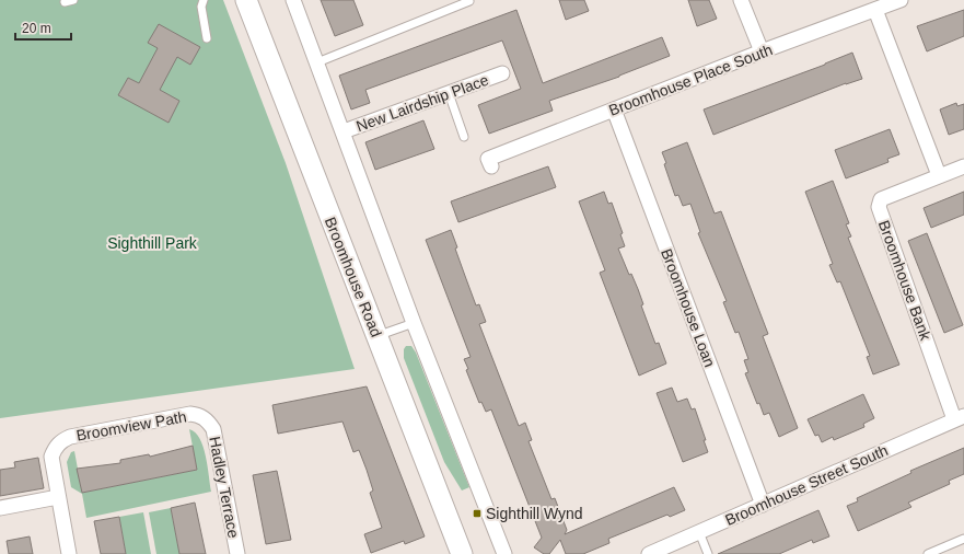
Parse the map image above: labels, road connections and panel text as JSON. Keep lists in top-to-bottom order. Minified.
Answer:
{"streets":{"main road":["Broomhouse Road"],"street":["Broomhouse Place South","New Lairdship Place","Broomhouse Bank","Broomhouse Loan","Broomview Path","Broomhouse Street South","Hadley Terrace"]},"crossings":[["Broomhouse Place South","Broomhouse Loan"],["Broomhouse Bank","Broomhouse Street South"],["Broomhouse Loan","Broomhouse Street South"],["Broomview Path","Hadley Terrace"]],"parks":["Sighthill Park"],"places":{"transit":["Sighthill Wynd"]},"scale_bar":"20 m"}
